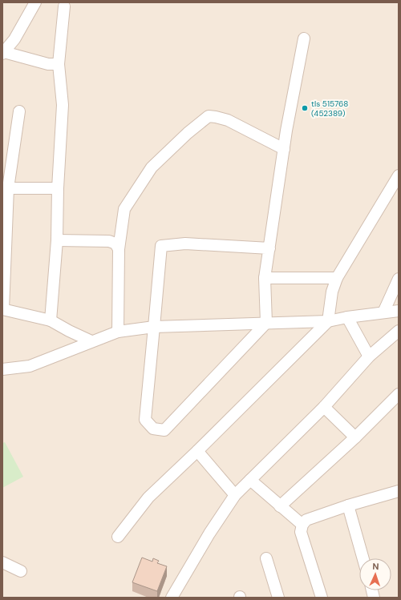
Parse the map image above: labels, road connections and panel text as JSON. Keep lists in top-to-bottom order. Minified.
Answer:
{"places":["tls 515768 (452389)"],"north":"top"}
